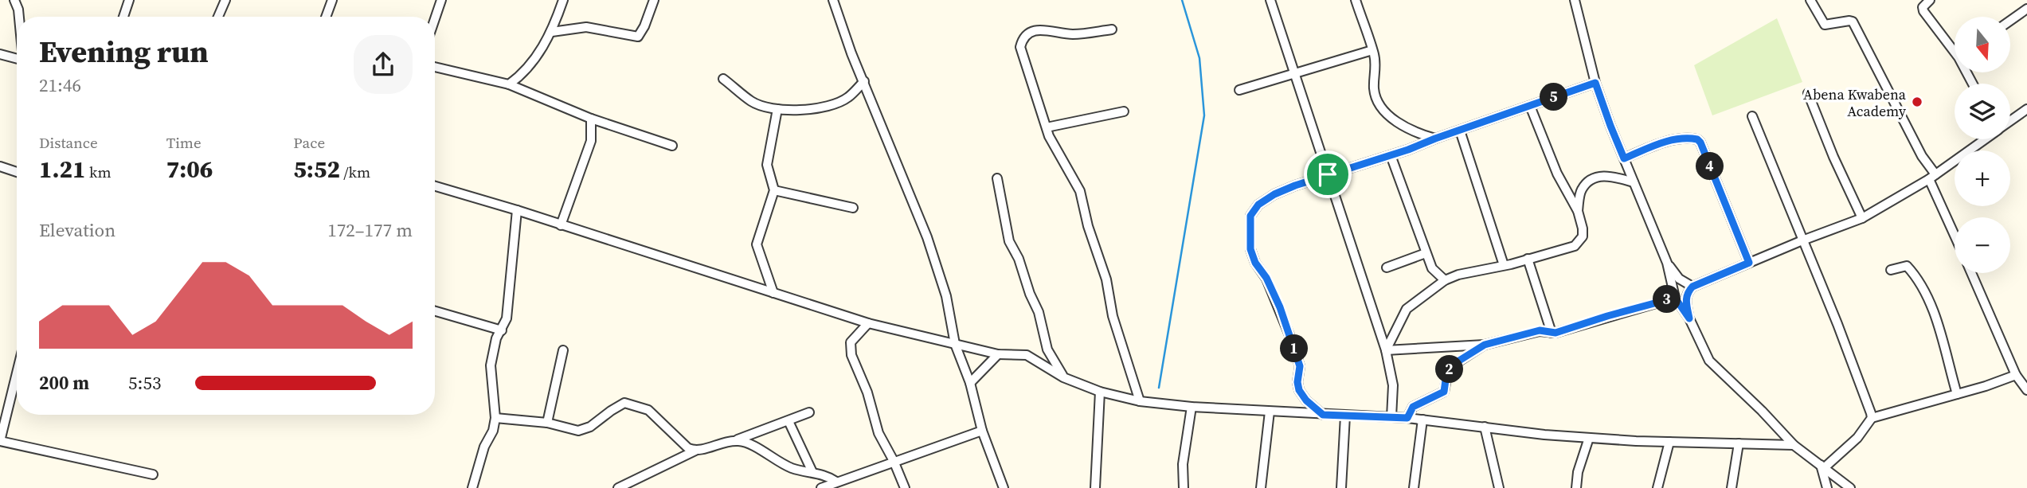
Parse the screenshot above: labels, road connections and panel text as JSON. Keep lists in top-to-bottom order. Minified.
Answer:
{"places":["Abena Kwabena Academy"],"north":"bottom","page":{"map_buttons":["+","−"],"heading":["Evening run","21:46"],"pins":["5","4","3","1","2"],"stats":[["Distance","1.21 km"],["Time","7:06"],["Pace","5:52 /km"]],"chart":["Elevation","172–177 m"],"list":[{"name":"200 m","note":"5:53"}]}}
